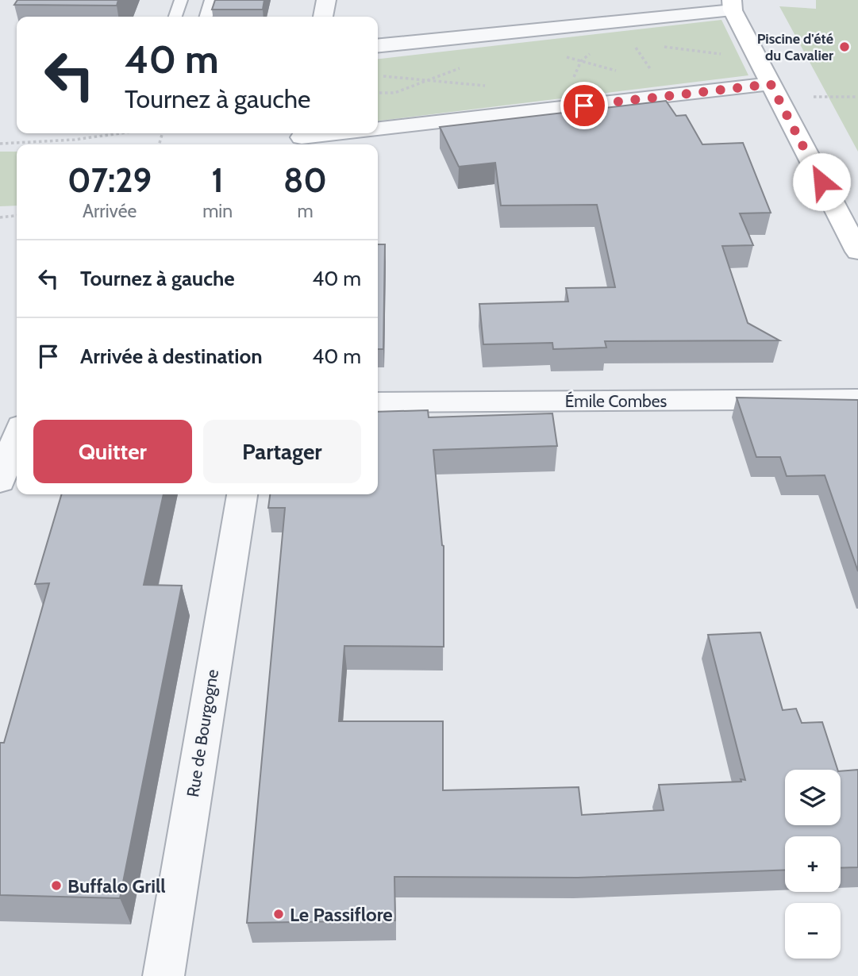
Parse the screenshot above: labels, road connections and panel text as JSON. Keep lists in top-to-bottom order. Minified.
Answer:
{"streets":{"street":["Émile Combes","Rue de Bourgogne"]},"places":["Piscine d'été du Cavalier","Buffalo Grill","Le Passiflore"],"page":{"turn":["40 m","Tournez à gauche"],"eta":["07:29","Arrivée","1","min","80","m"],"list":[{"name":"Tournez à gauche","value":"40 m"},{"name":"Arrivée à destination","value":"40 m"}],"buttons":["Quitter","Partager"],"map_buttons":["+","−"]}}
